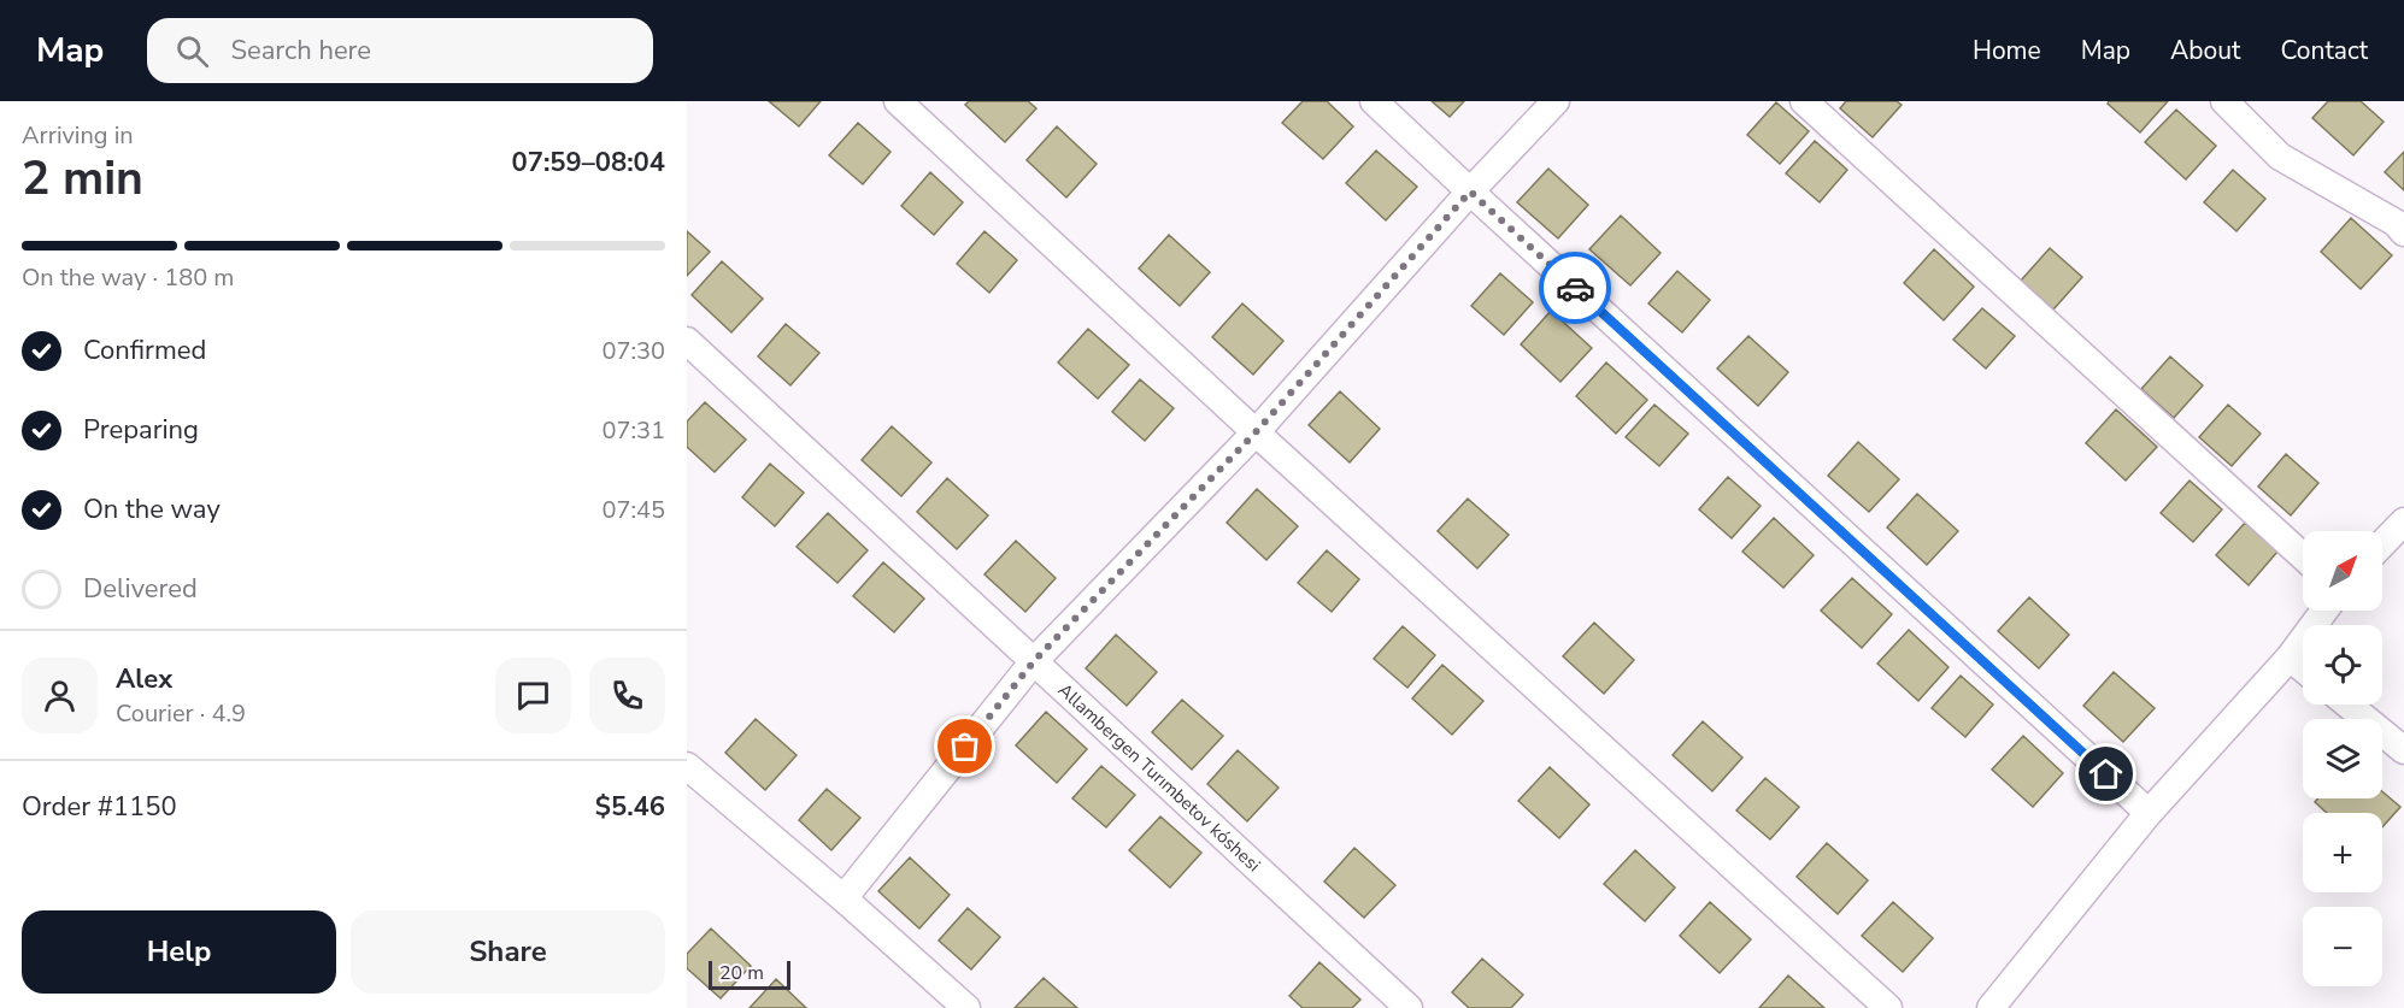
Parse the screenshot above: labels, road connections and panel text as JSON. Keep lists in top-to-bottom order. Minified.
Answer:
{"streets":{"street":["Allambergen Turımbetov kóshesi"]},"scale_bar":"20 m","north":"top right","page":{"header":"Map","search":"Search here","nav":["Home","Map","About","Contact"],"heading":["2 min","Arriving in","07:59–08:04"],"panel":["Alex","Courier · 4.9","Order #1150","$5.46"],"bar":"On the way · 180 m","list":[["Confirmed","07:30"],["Preparing","07:31"],["On the way","07:45"],"Delivered"],"map_buttons":["+","−"],"buttons":["Help","Share"],"scale":"20 m"}}
